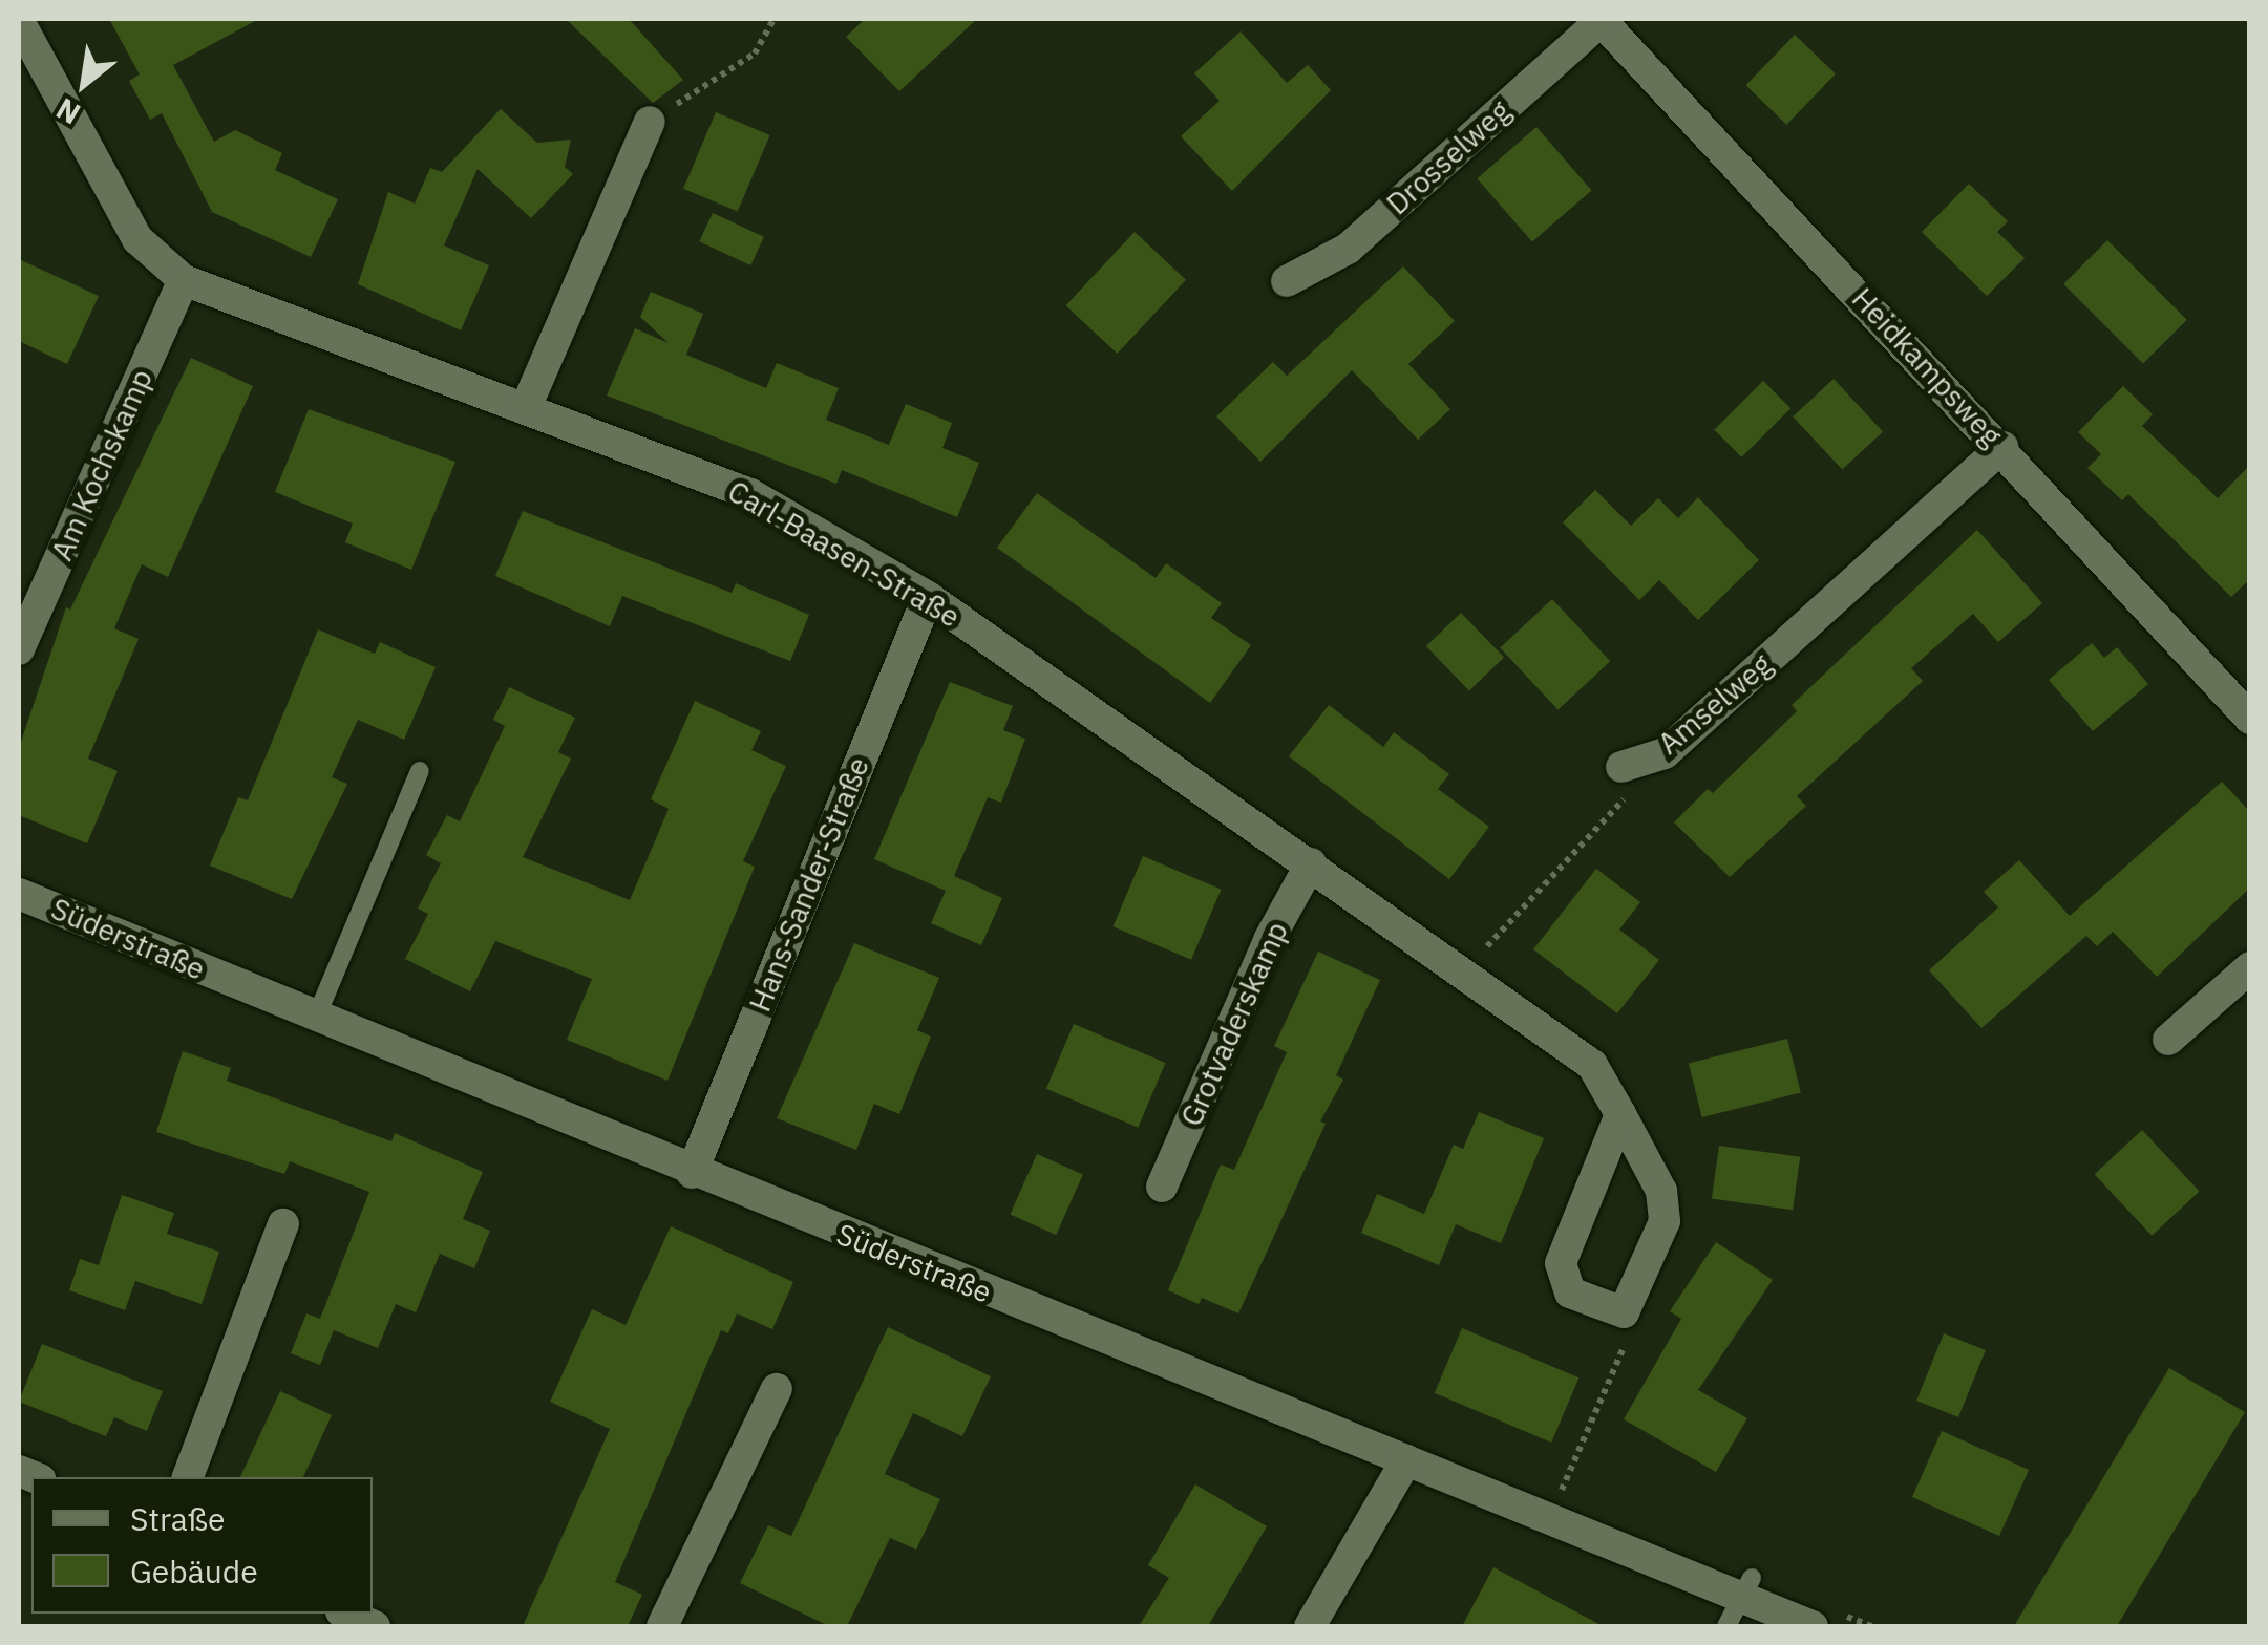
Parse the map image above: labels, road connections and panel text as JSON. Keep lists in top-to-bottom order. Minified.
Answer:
{"streets":{"street":["Drosselweg","Heidkampsweg","Am Kochskamp","Carl-Baasen-Straße","Amselweg","Hans-Sander-Straße","Süderstraße","Grotvaderskamp"]},"crossings":[["Drosselweg","Heidkampsweg"],["Heidkampsweg","Amselweg"],["Am Kochskamp","Carl-Baasen-Straße"],["Carl-Baasen-Straße","Hans-Sander-Straße"],["Carl-Baasen-Straße","Grotvaderskamp"],["Hans-Sander-Straße","Süderstraße"]],"legend":["Straße","Gebäude"],"north":"bottom left"}
